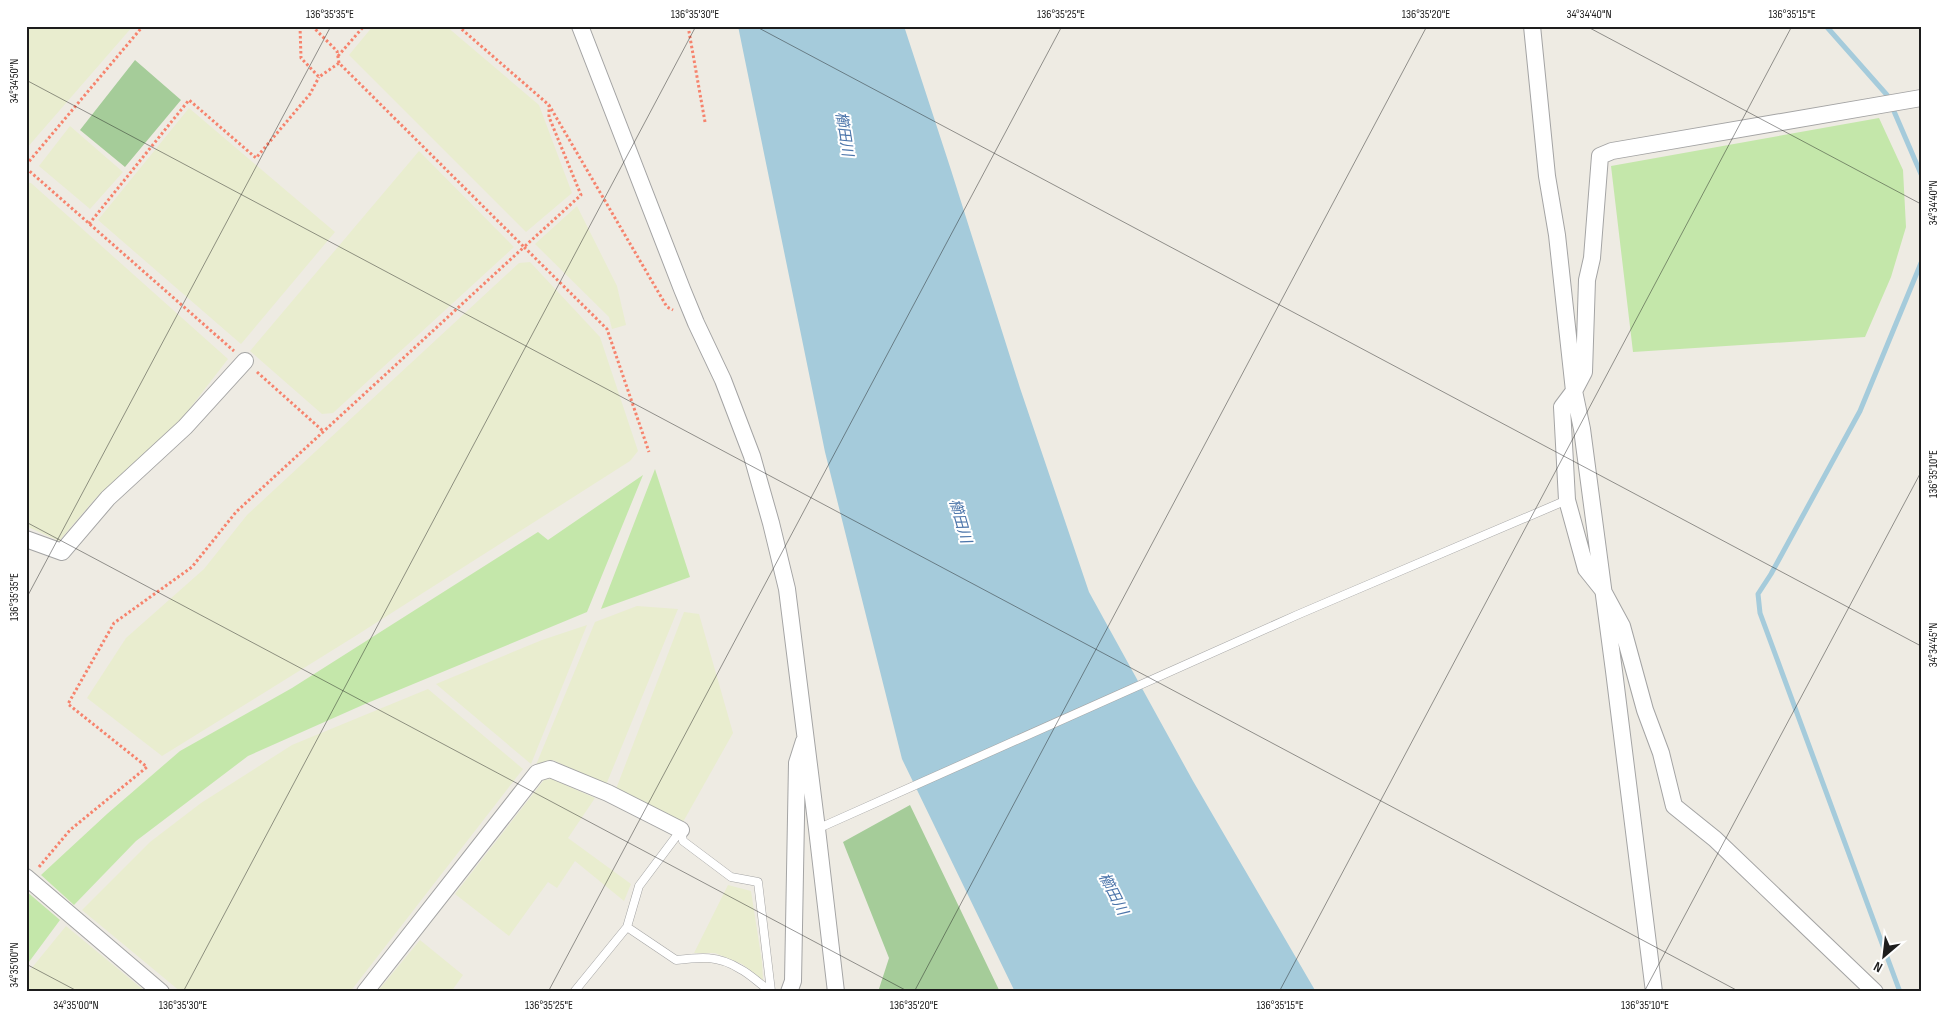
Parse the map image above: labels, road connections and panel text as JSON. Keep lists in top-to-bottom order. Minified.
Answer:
{"water":["櫛田川"],"north":"bottom left","coordinates":["136°35'35\"E","136°35'30\"E","136°35'25\"E","136°35'20\"E","34°34'40\"N","136°35'15\"E","34°34'50\"N","136°35'10\"E","34°34'45\"N","34°35'00\"N"]}
